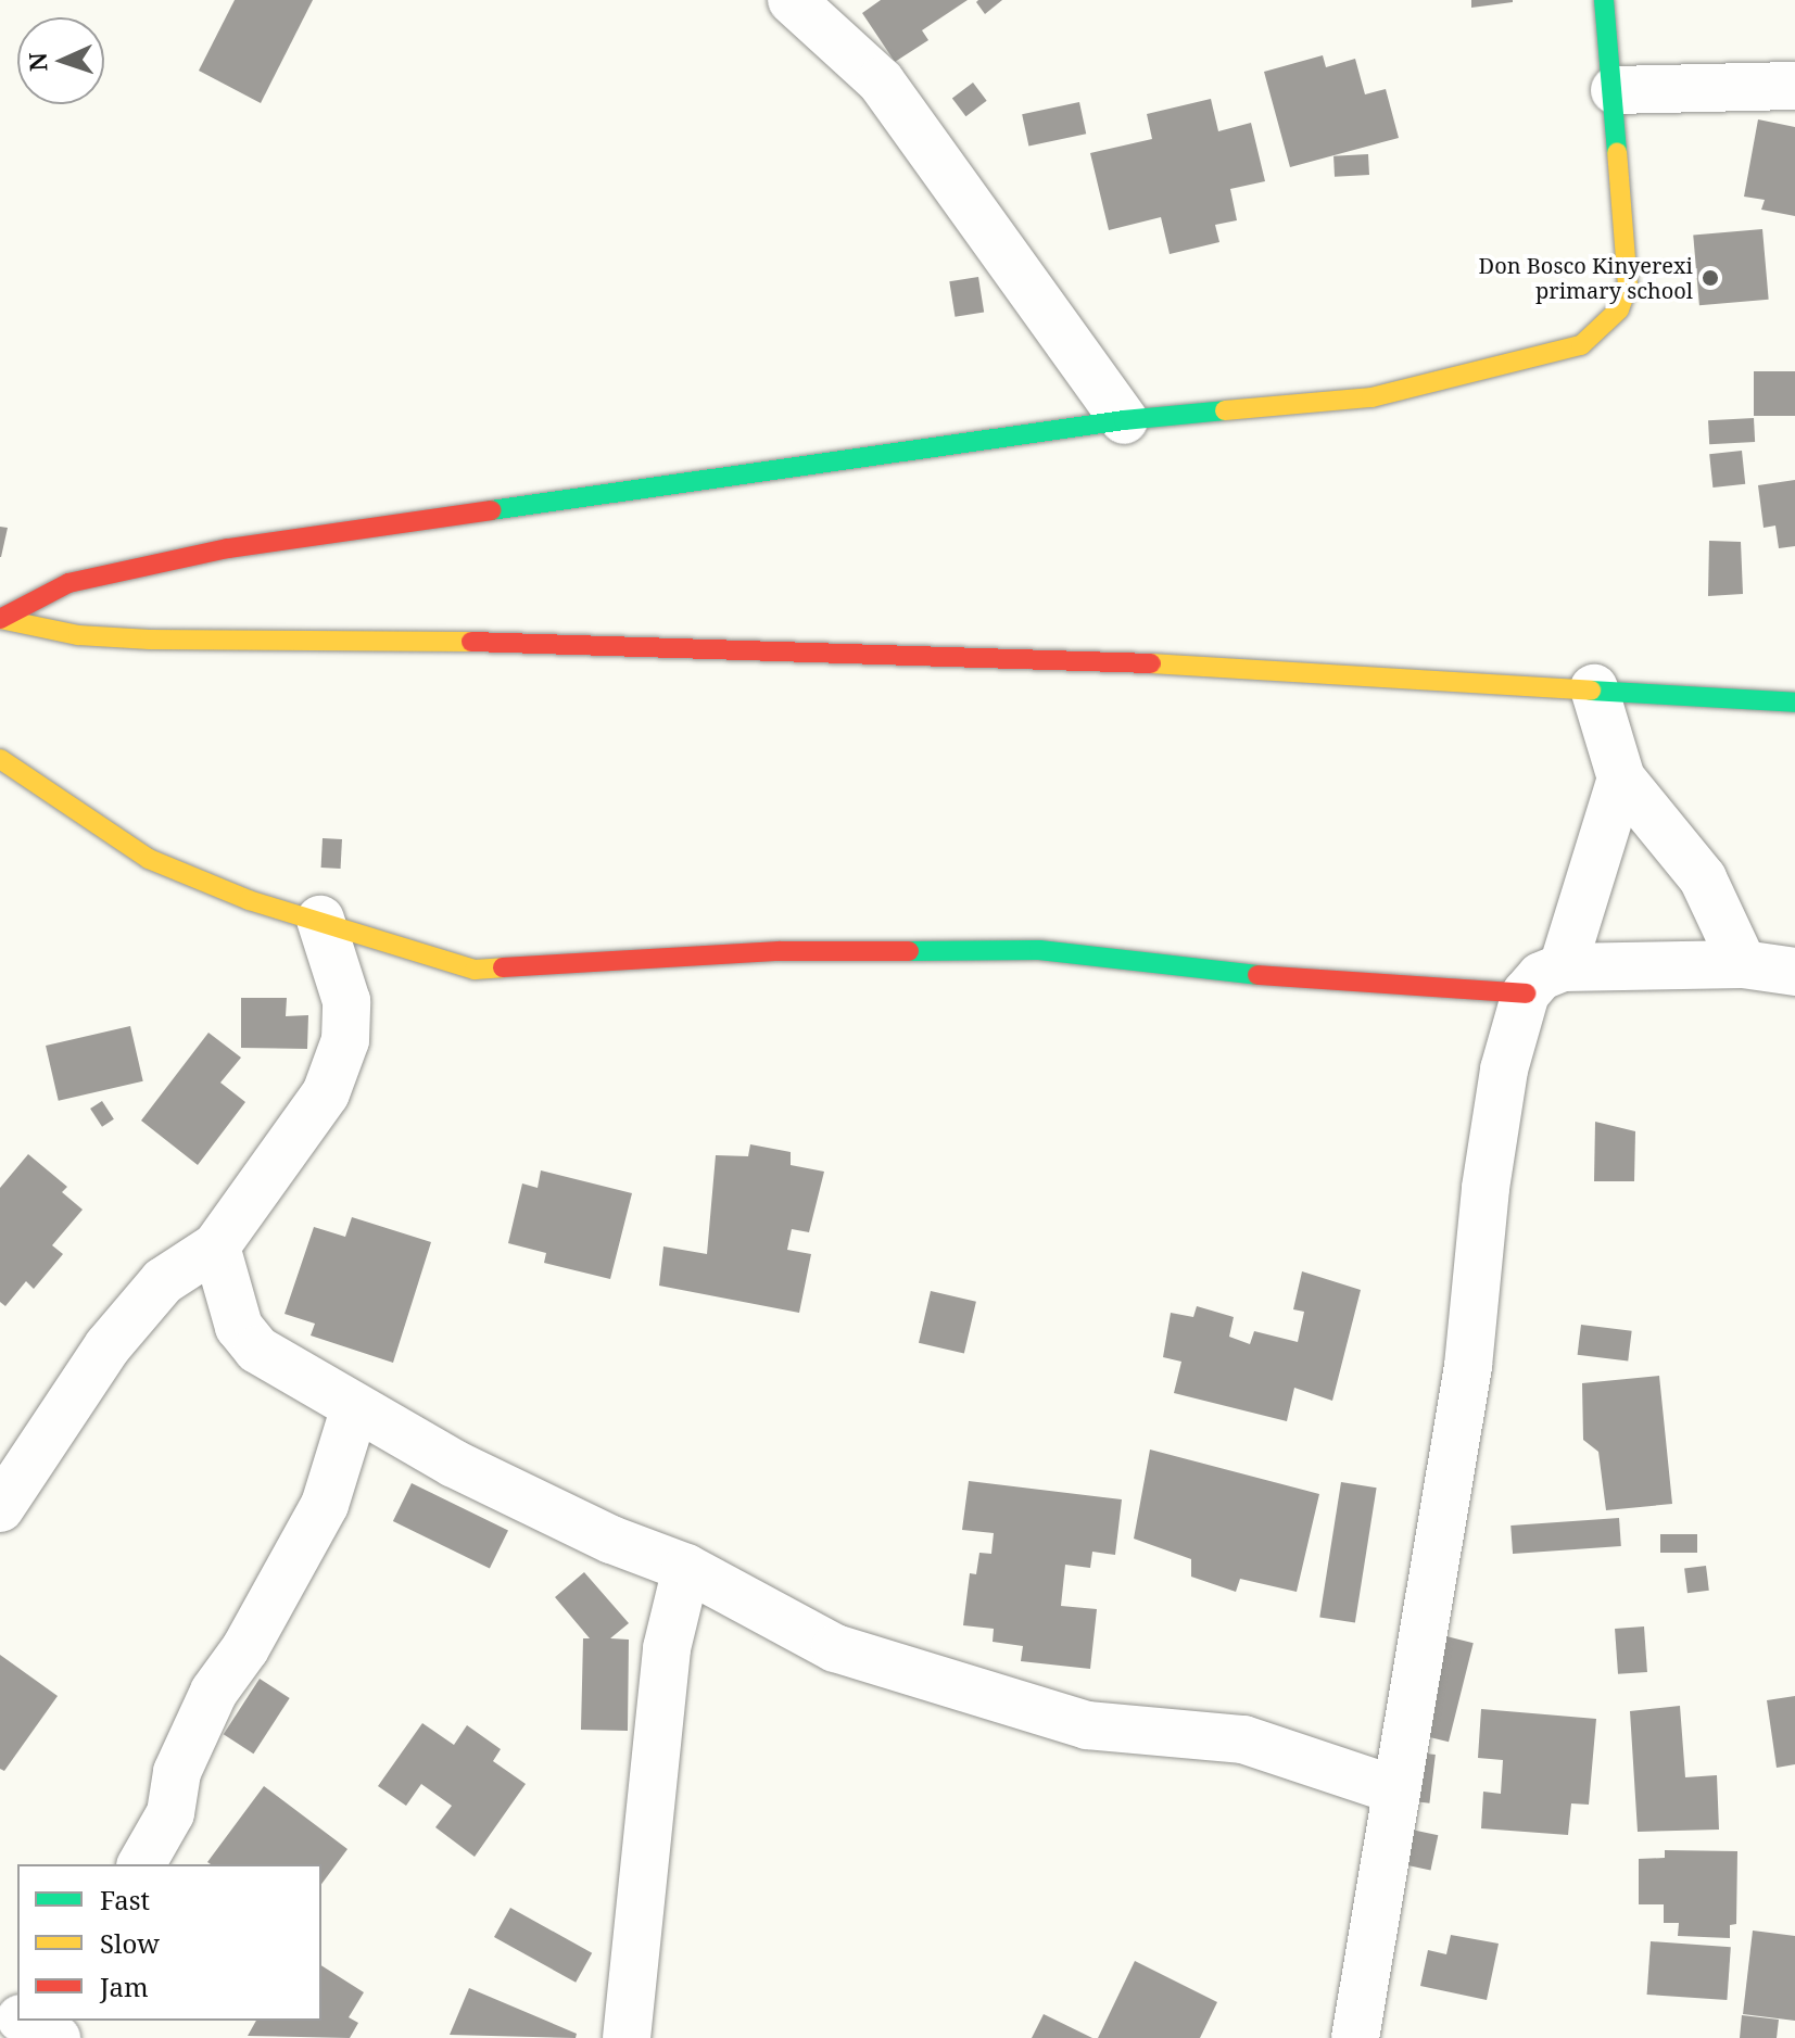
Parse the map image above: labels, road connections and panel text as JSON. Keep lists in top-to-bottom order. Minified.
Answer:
{"places":["Don Bosco Kinyerexi primary school"],"legend":["Fast","Slow","Jam"],"north":"left"}
